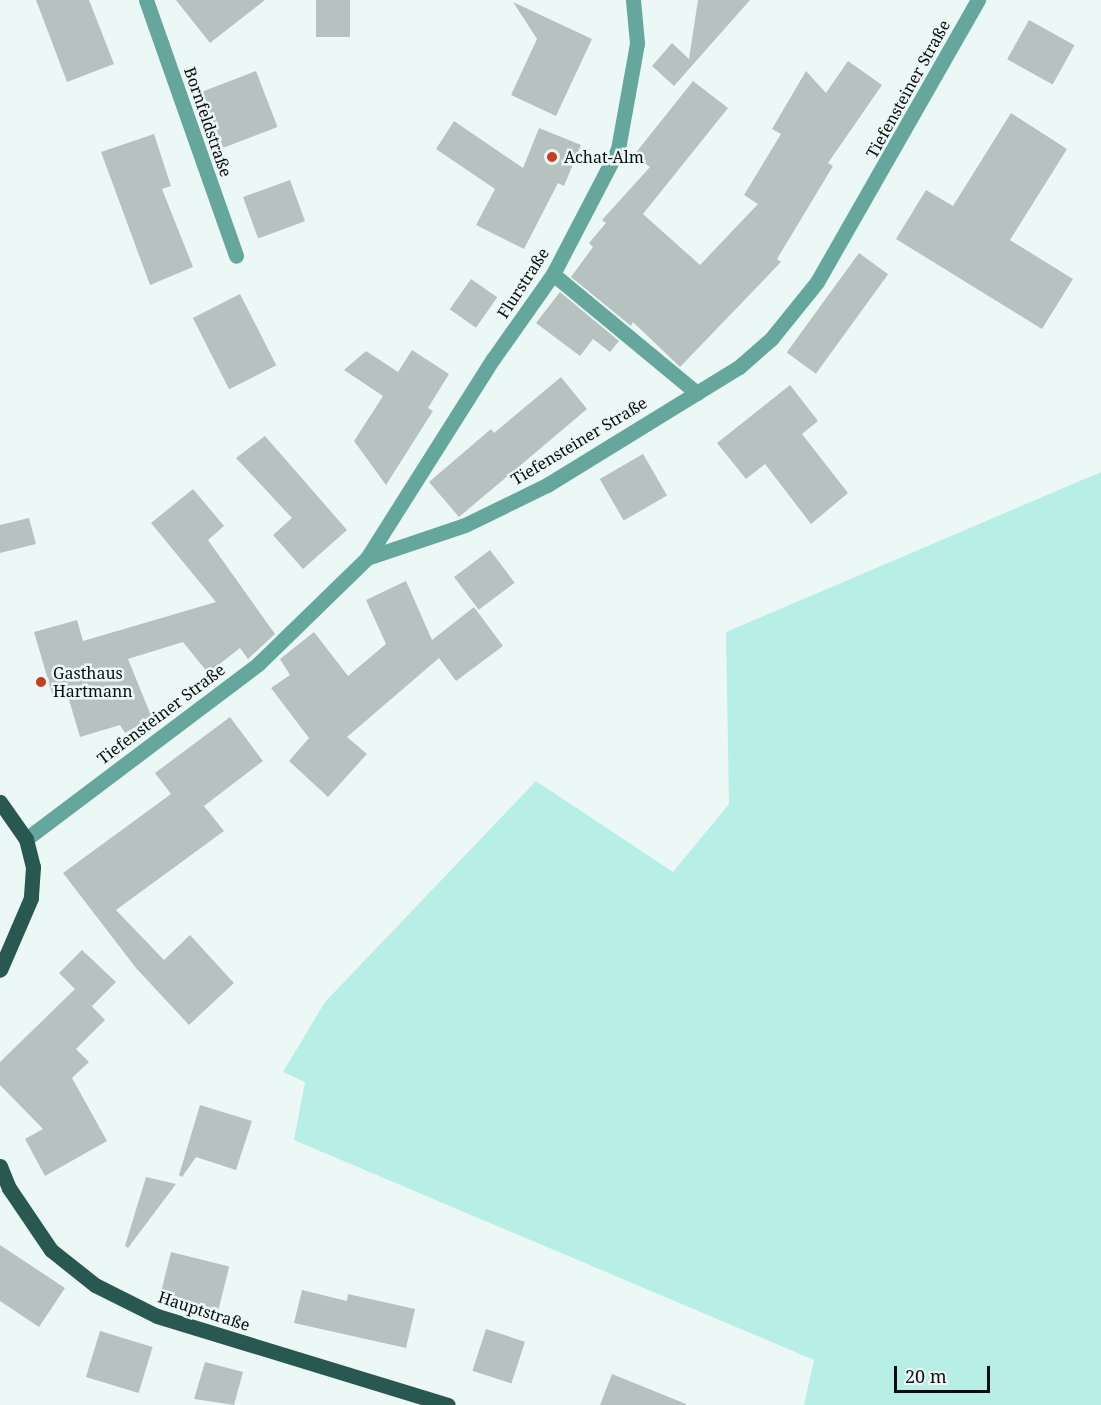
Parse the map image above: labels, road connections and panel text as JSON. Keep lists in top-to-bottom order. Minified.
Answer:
{"streets":{"main road":["Hauptstraße"],"street":["Tiefensteiner Straße","Bornfeldstraße","Flurstraße"]},"crossings":[["Tiefensteiner Straße","Flurstraße"]],"places":["Achat-Alm","Gasthaus Hartmann"],"scale_bar":"20 m"}
